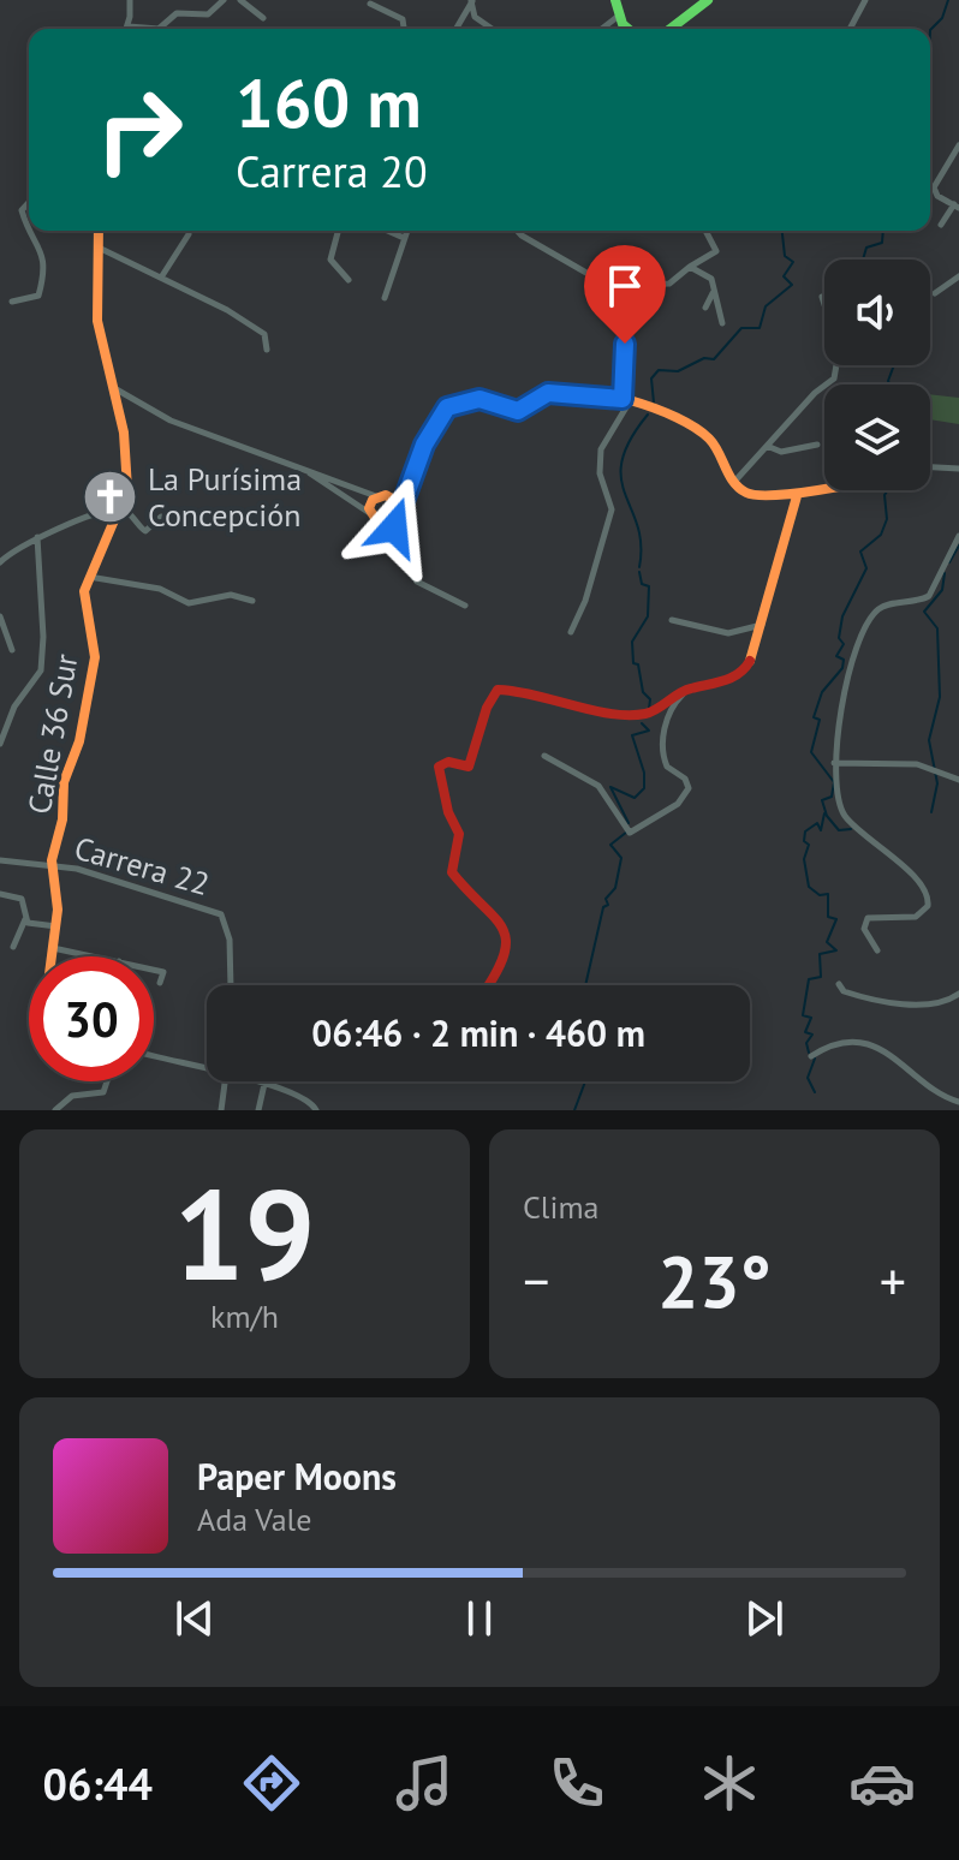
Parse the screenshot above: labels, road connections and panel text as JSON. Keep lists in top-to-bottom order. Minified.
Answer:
{"streets":{"street":["Calle 36 Sur","Carrera 22"]},"crossings":[["Calle 36 Sur","Carrera 22"]],"places":{"church":["La Purísima Concepción"]},"page":{"turn":["160 m","Carrera 20"],"limit":"30","trip":"06:46 · 2 min · 460 m","tile":[["19","km/h"],"Clima"],"heat":["−","23°","+"],"song":["Paper Moons","Ada Vale"],"tabs":"06:44"}}
